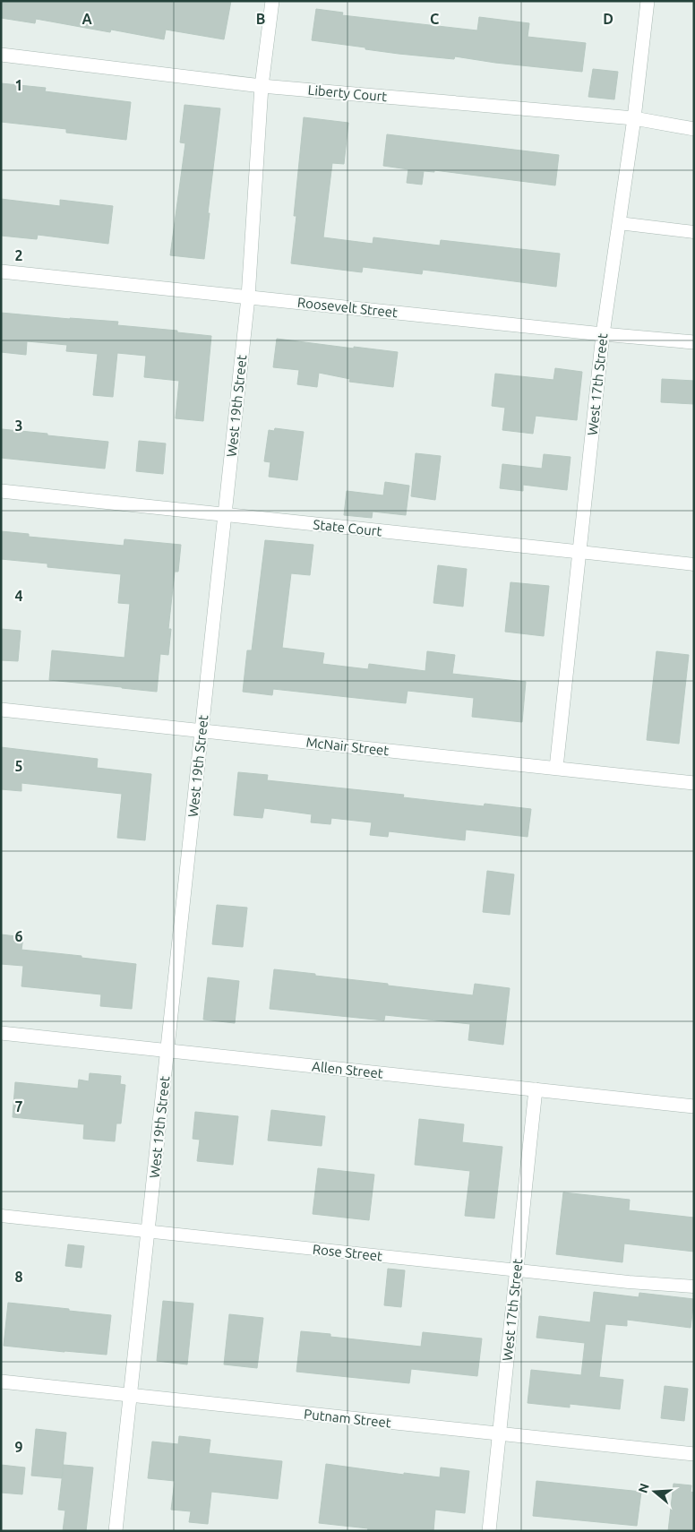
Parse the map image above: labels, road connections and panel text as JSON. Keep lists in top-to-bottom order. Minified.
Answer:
{"streets":{"street":["Liberty Court","Roosevelt Street","West 17th Street","West 19th Street","State Court","McNair Street","Allen Street","Putnam Street"],"lane":["Rose Street"]},"crossings":[["Liberty Court","West 17th Street"],["Liberty Court","West 19th Street"],["Roosevelt Street","West 17th Street"],["Roosevelt Street","West 19th Street"],["West 17th Street","State Court"],["West 17th Street","McNair Street"],["West 17th Street","Allen Street"],["West 17th Street","Rose Street"],["West 17th Street","Putnam Street"],["West 19th Street","State Court"],["West 19th Street","McNair Street"],["West 19th Street","Allen Street"],["West 19th Street","Rose Street"],["West 19th Street","Putnam Street"]],"north":"left","grid":{"columns":["A","B","C","D"],"rows":["1","2","3","4","5","6","7","8","9"]}}
